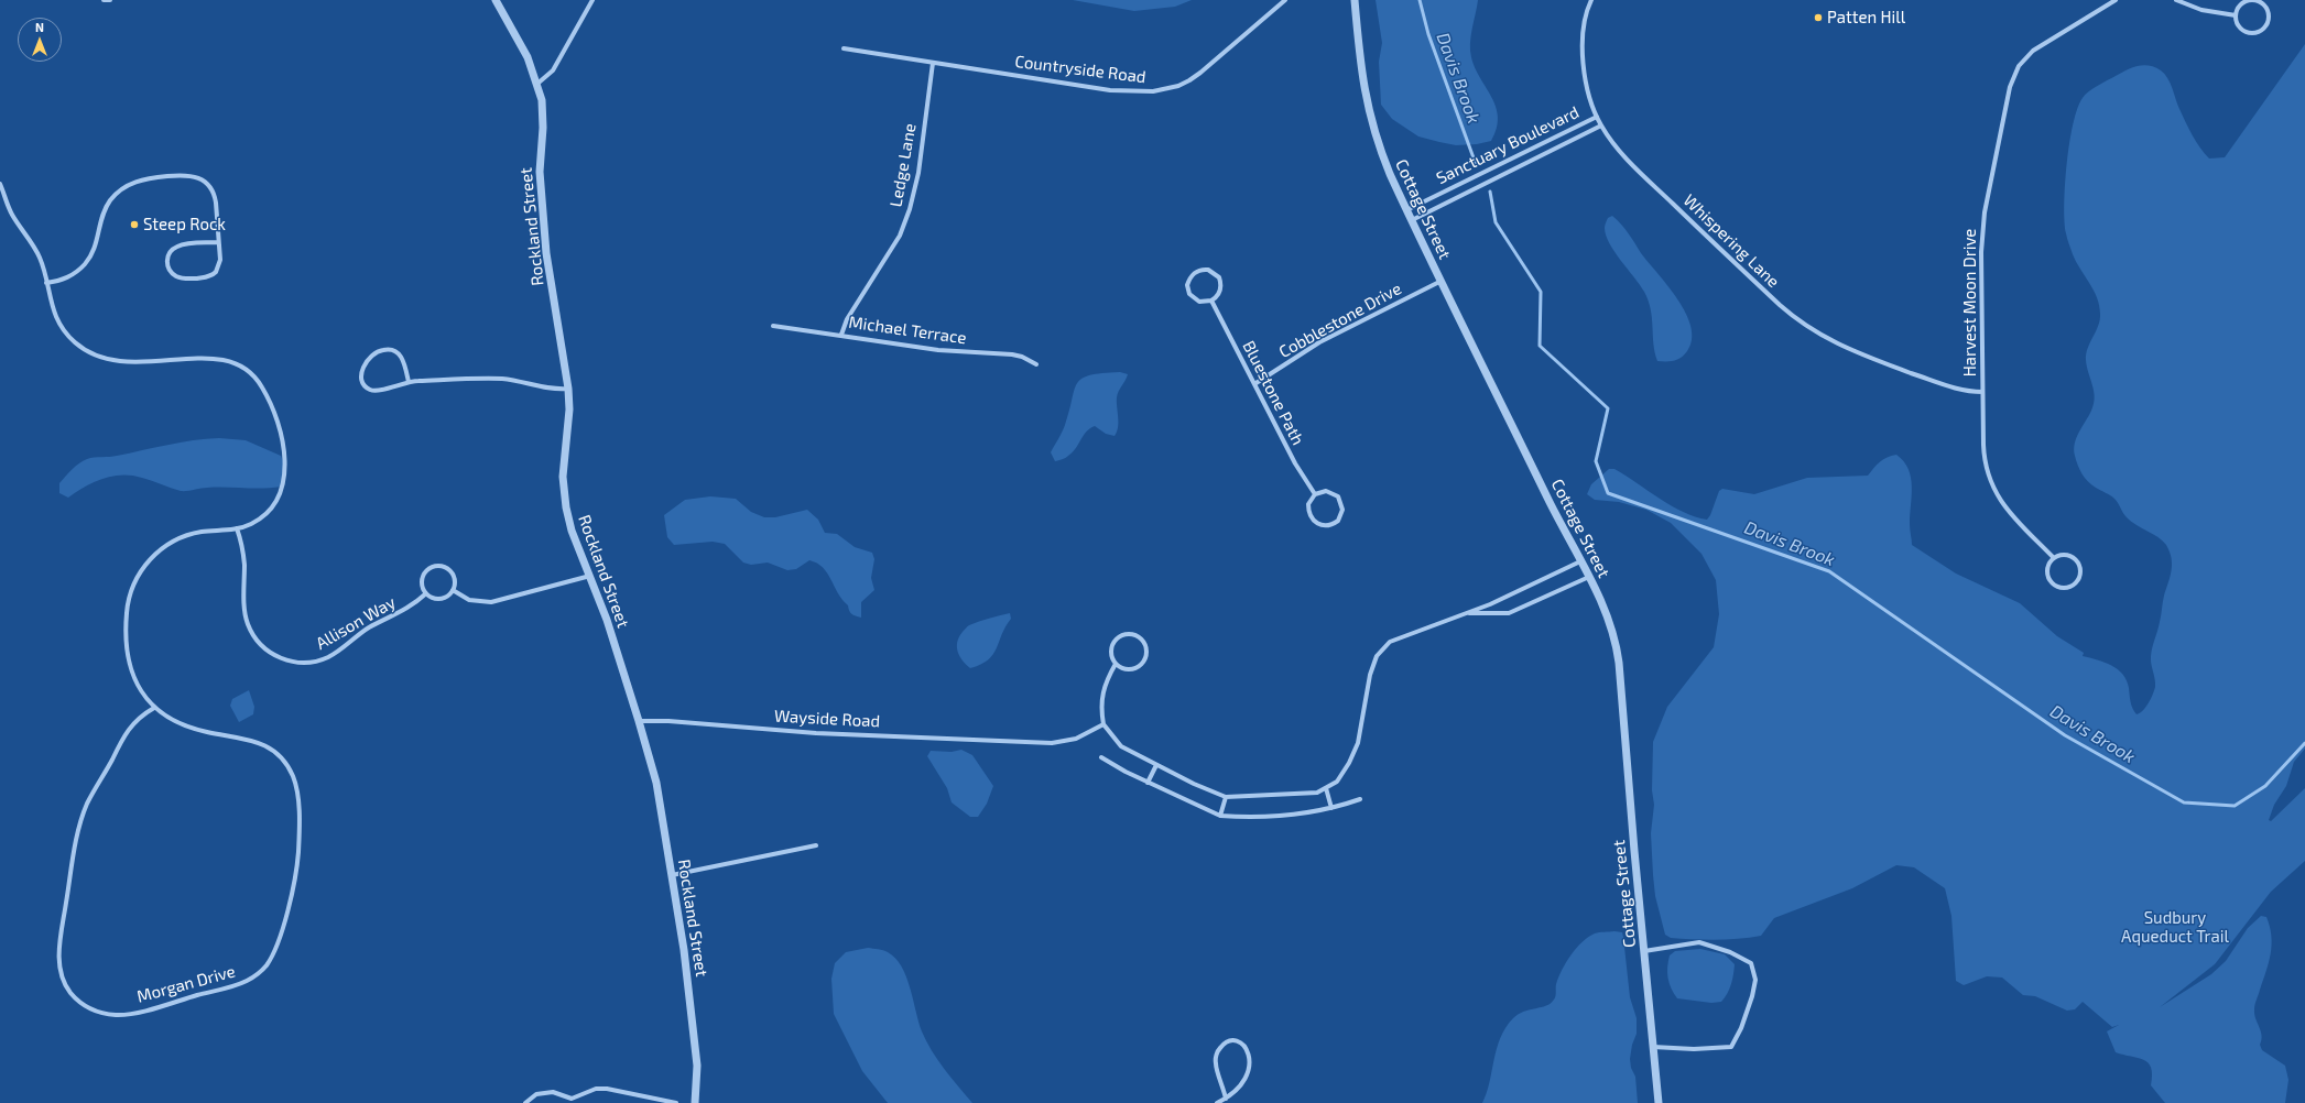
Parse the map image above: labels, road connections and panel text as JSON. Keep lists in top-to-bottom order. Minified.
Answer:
{"streets":{"street":["Countryside Road","Sanctuary Boulevard","Ledge Lane","Cottage Street","Rockland Street","Whispering Lane","Harvest Moon Drive","Cobblestone Drive","Michael Terrace","Bluestone Path","Allison Way","Wayside Road","Morgan Drive"]},"crossings":[["Countryside Road","Ledge Lane"],["Sanctuary Boulevard","Cottage Street"],["Sanctuary Boulevard","Whispering Lane"],["Ledge Lane","Michael Terrace"],["Cottage Street","Cobblestone Drive"],["Rockland Street","Wayside Road"],["Whispering Lane","Harvest Moon Drive"],["Cobblestone Drive","Bluestone Path"],["Allison Way","Morgan Drive"]],"water":["Davis Brook"],"parks":["Sudbury Aqueduct Trail"],"places":["Patten Hill","Steep Rock"],"north":"top"}
